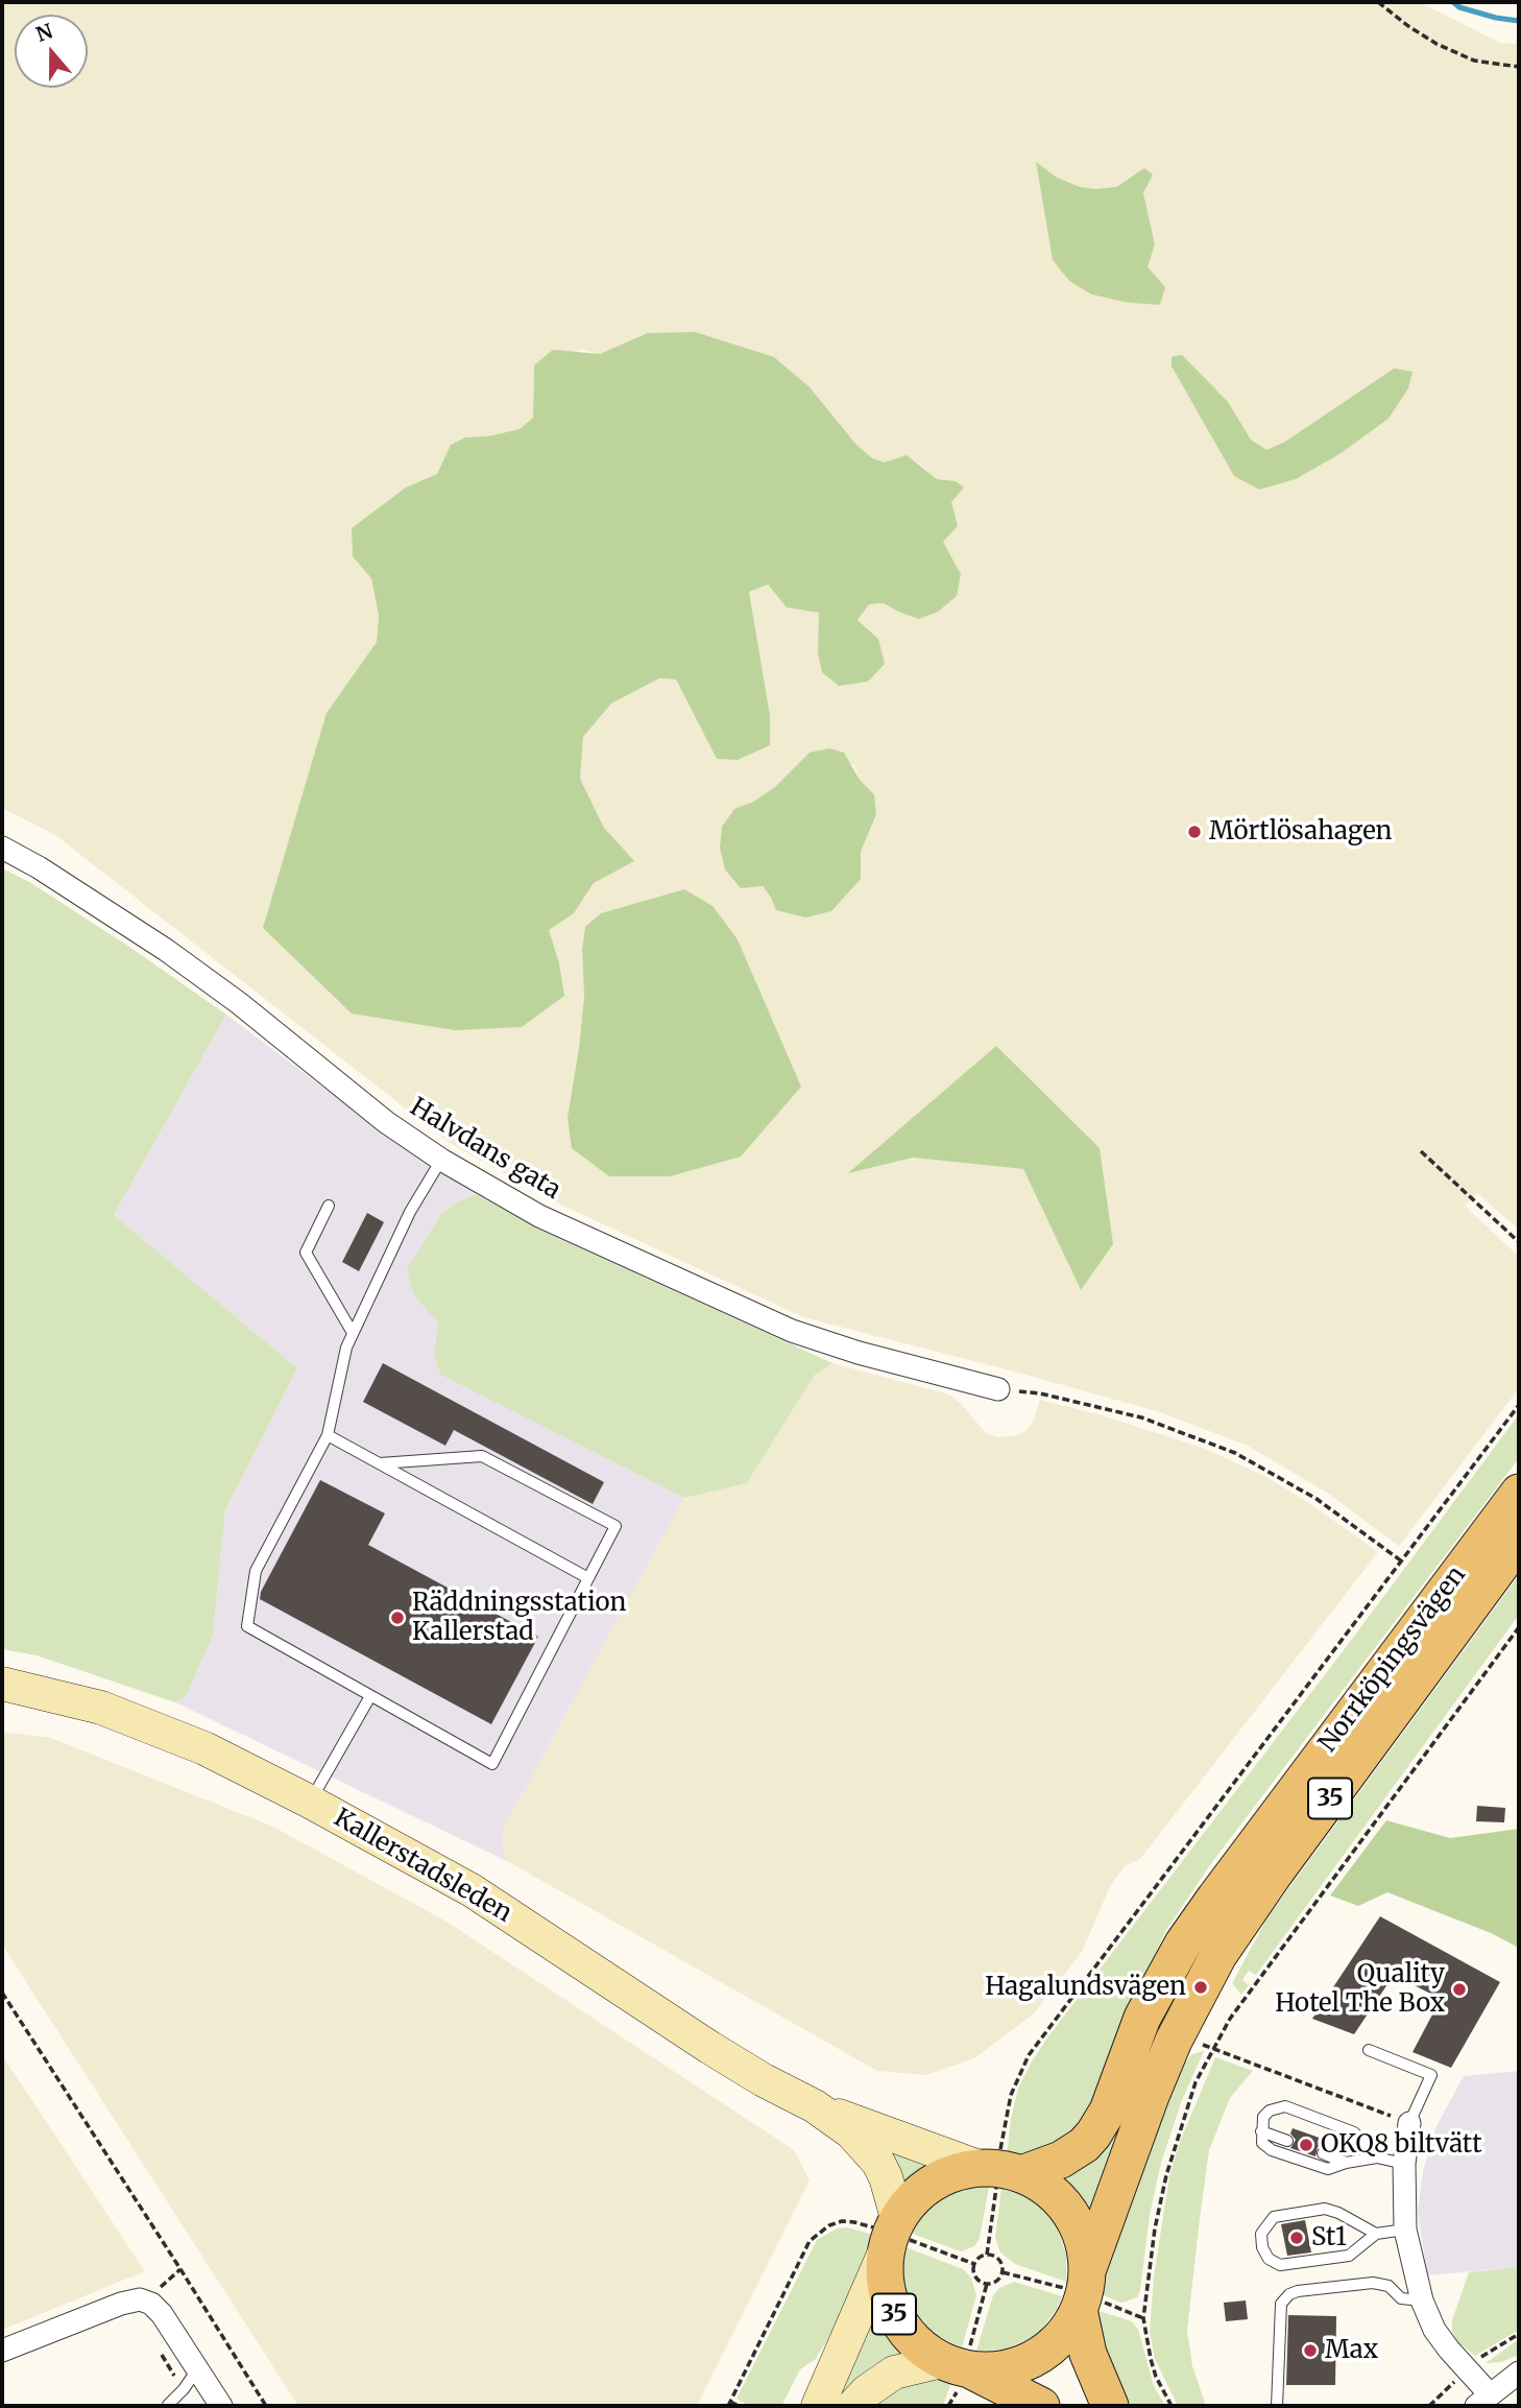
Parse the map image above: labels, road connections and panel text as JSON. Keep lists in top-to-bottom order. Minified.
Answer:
{"streets":{"main road":["Norrköpingsvägen","35","Kallerstadsleden"],"street":["Halvdans gata"]},"crossings":[["Norrköpingsvägen","35"],["Norrköpingsvägen","Kallerstadsleden"],["35","Kallerstadsleden"]],"places":["Mörtlösahagen","Räddningsstation Kallerstad","Hagalundsvägen","Quality Hotel The Box","OKQ8 biltvätt","St1","Max"],"north":"top"}
